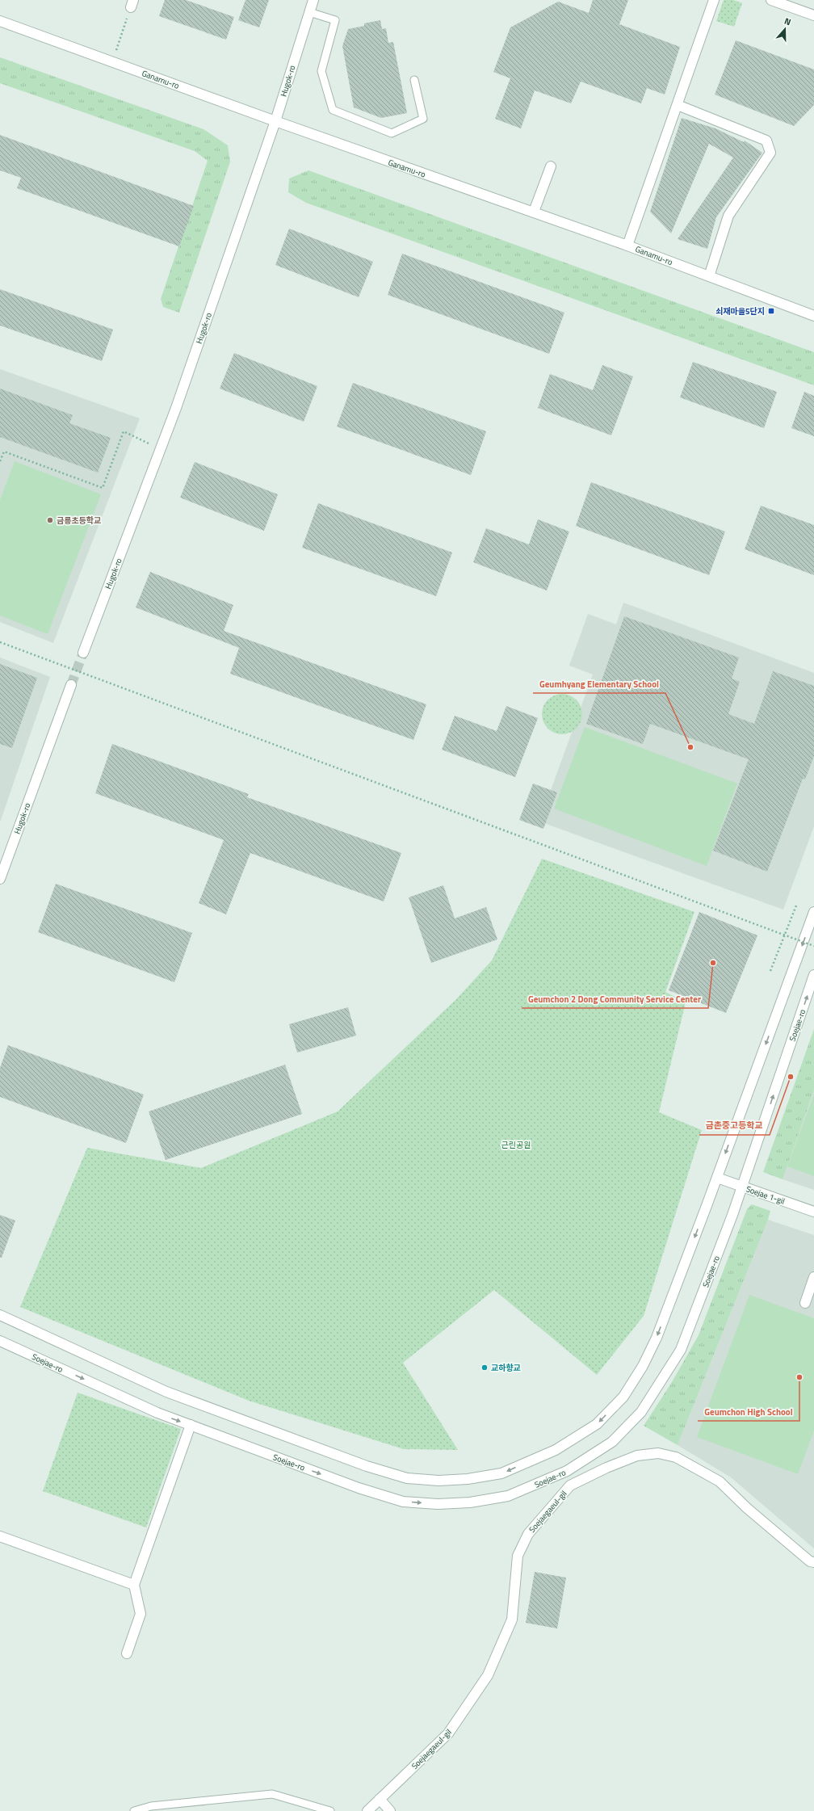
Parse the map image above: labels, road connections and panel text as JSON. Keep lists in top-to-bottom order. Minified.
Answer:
{"streets":{"street":["Ganamu-ro","Hugok-ro","Soejae-ro","Soejae 1-gil","Soejaegaeul-gil"]},"crossings":[["Ganamu-ro","Hugok-ro"],["Soejae-ro","Soejae 1-gil"]],"parks":["근린공원"],"places":{"transit":["쇠재마을5단지"],"other":["금릉초등학교","Geumhyang Elementary School","Geumchon 2 Dong Community Service Center","금촌중고등학교","교하향교","Geumchon High School"]},"north":"top"}
